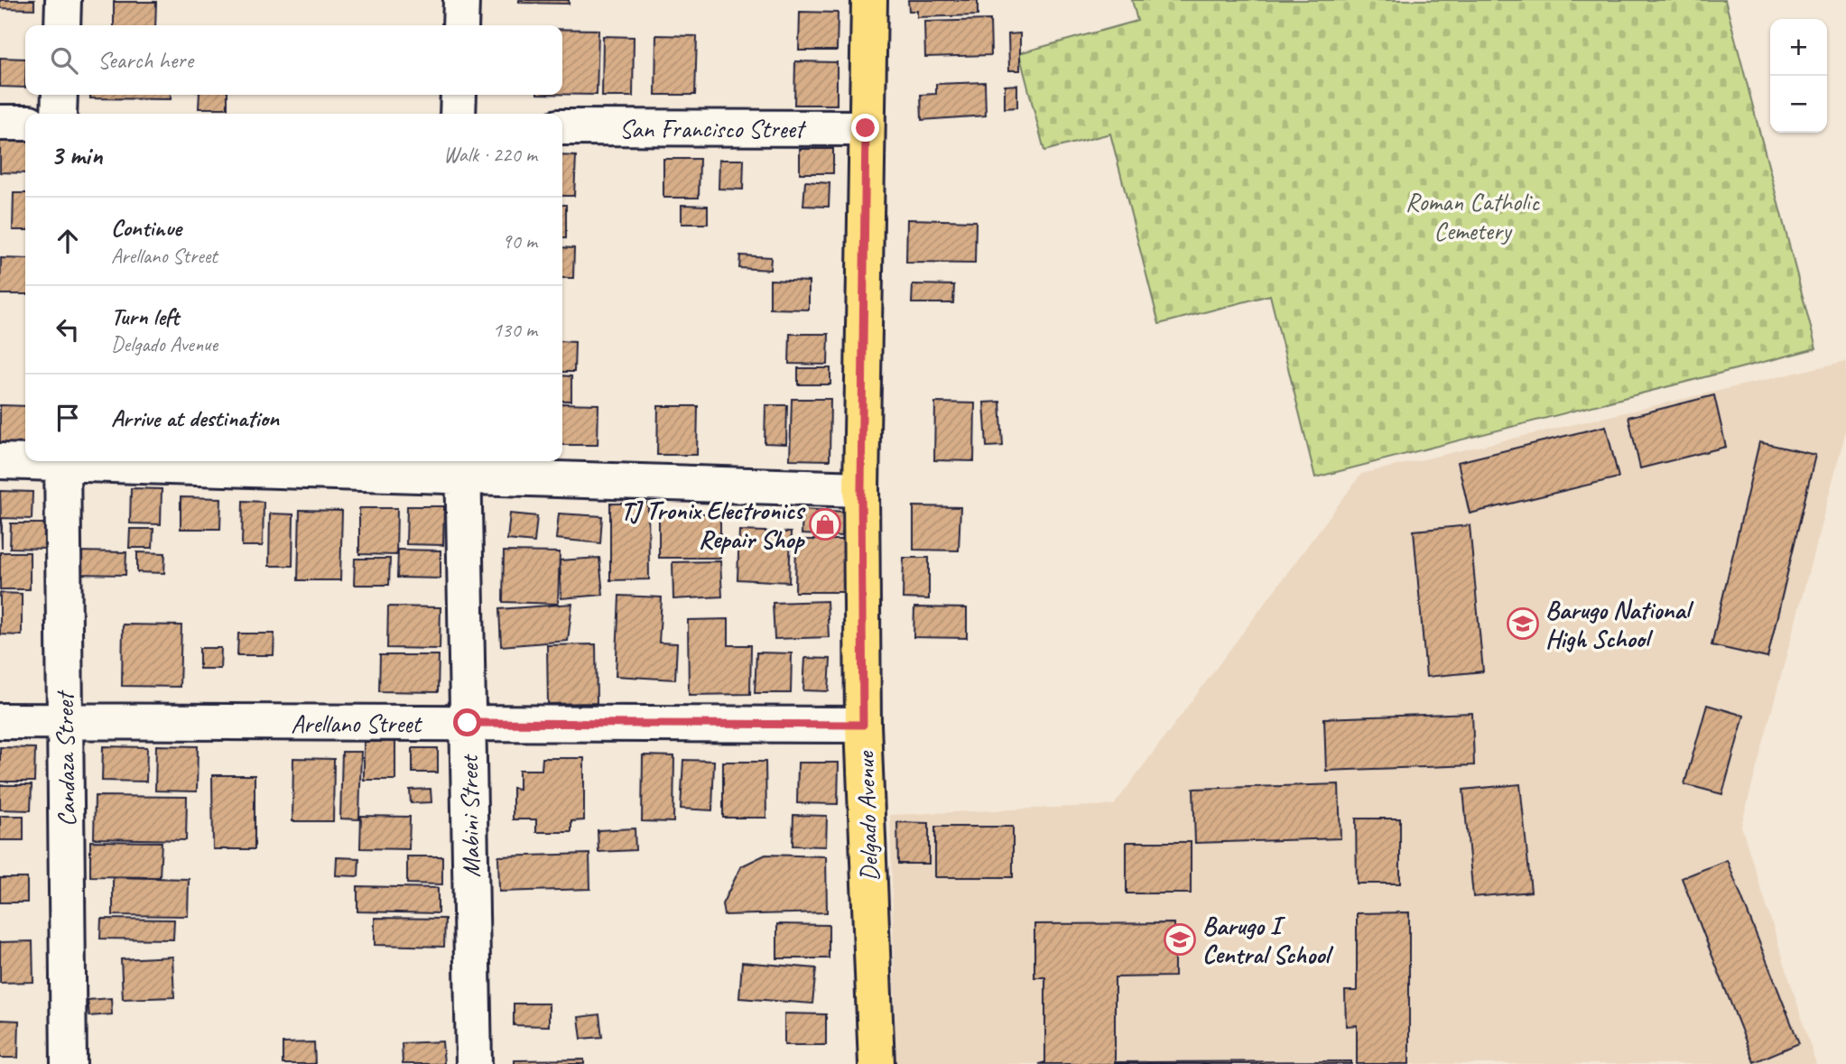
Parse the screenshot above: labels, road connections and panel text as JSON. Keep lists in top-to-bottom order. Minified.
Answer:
{"streets":{"main road":["Delgado Avenue"],"street":["San Francisco Street","Arellano Street","Candaza Street","Mabini Street"]},"crossings":[["San Francisco Street","Delgado Avenue"],["Arellano Street","Candaza Street"],["Arellano Street","Mabini Street"],["Arellano Street","Delgado Avenue"]],"parks":["Roman Catholic Cemetery"],"places":{"shop":["TJ Tronix Electronics Repair Shop"],"school or university":["Barugo National High School","Barugo I Central School"]},"page":{"map_buttons":["+","−"],"search":"Search here","heading":["3 min","Walk · 220 m"],"list":[["Continue","Arellano Street","90 m"],["Turn left","Delgado Avenue","130 m"],"Arrive at destination"]}}
